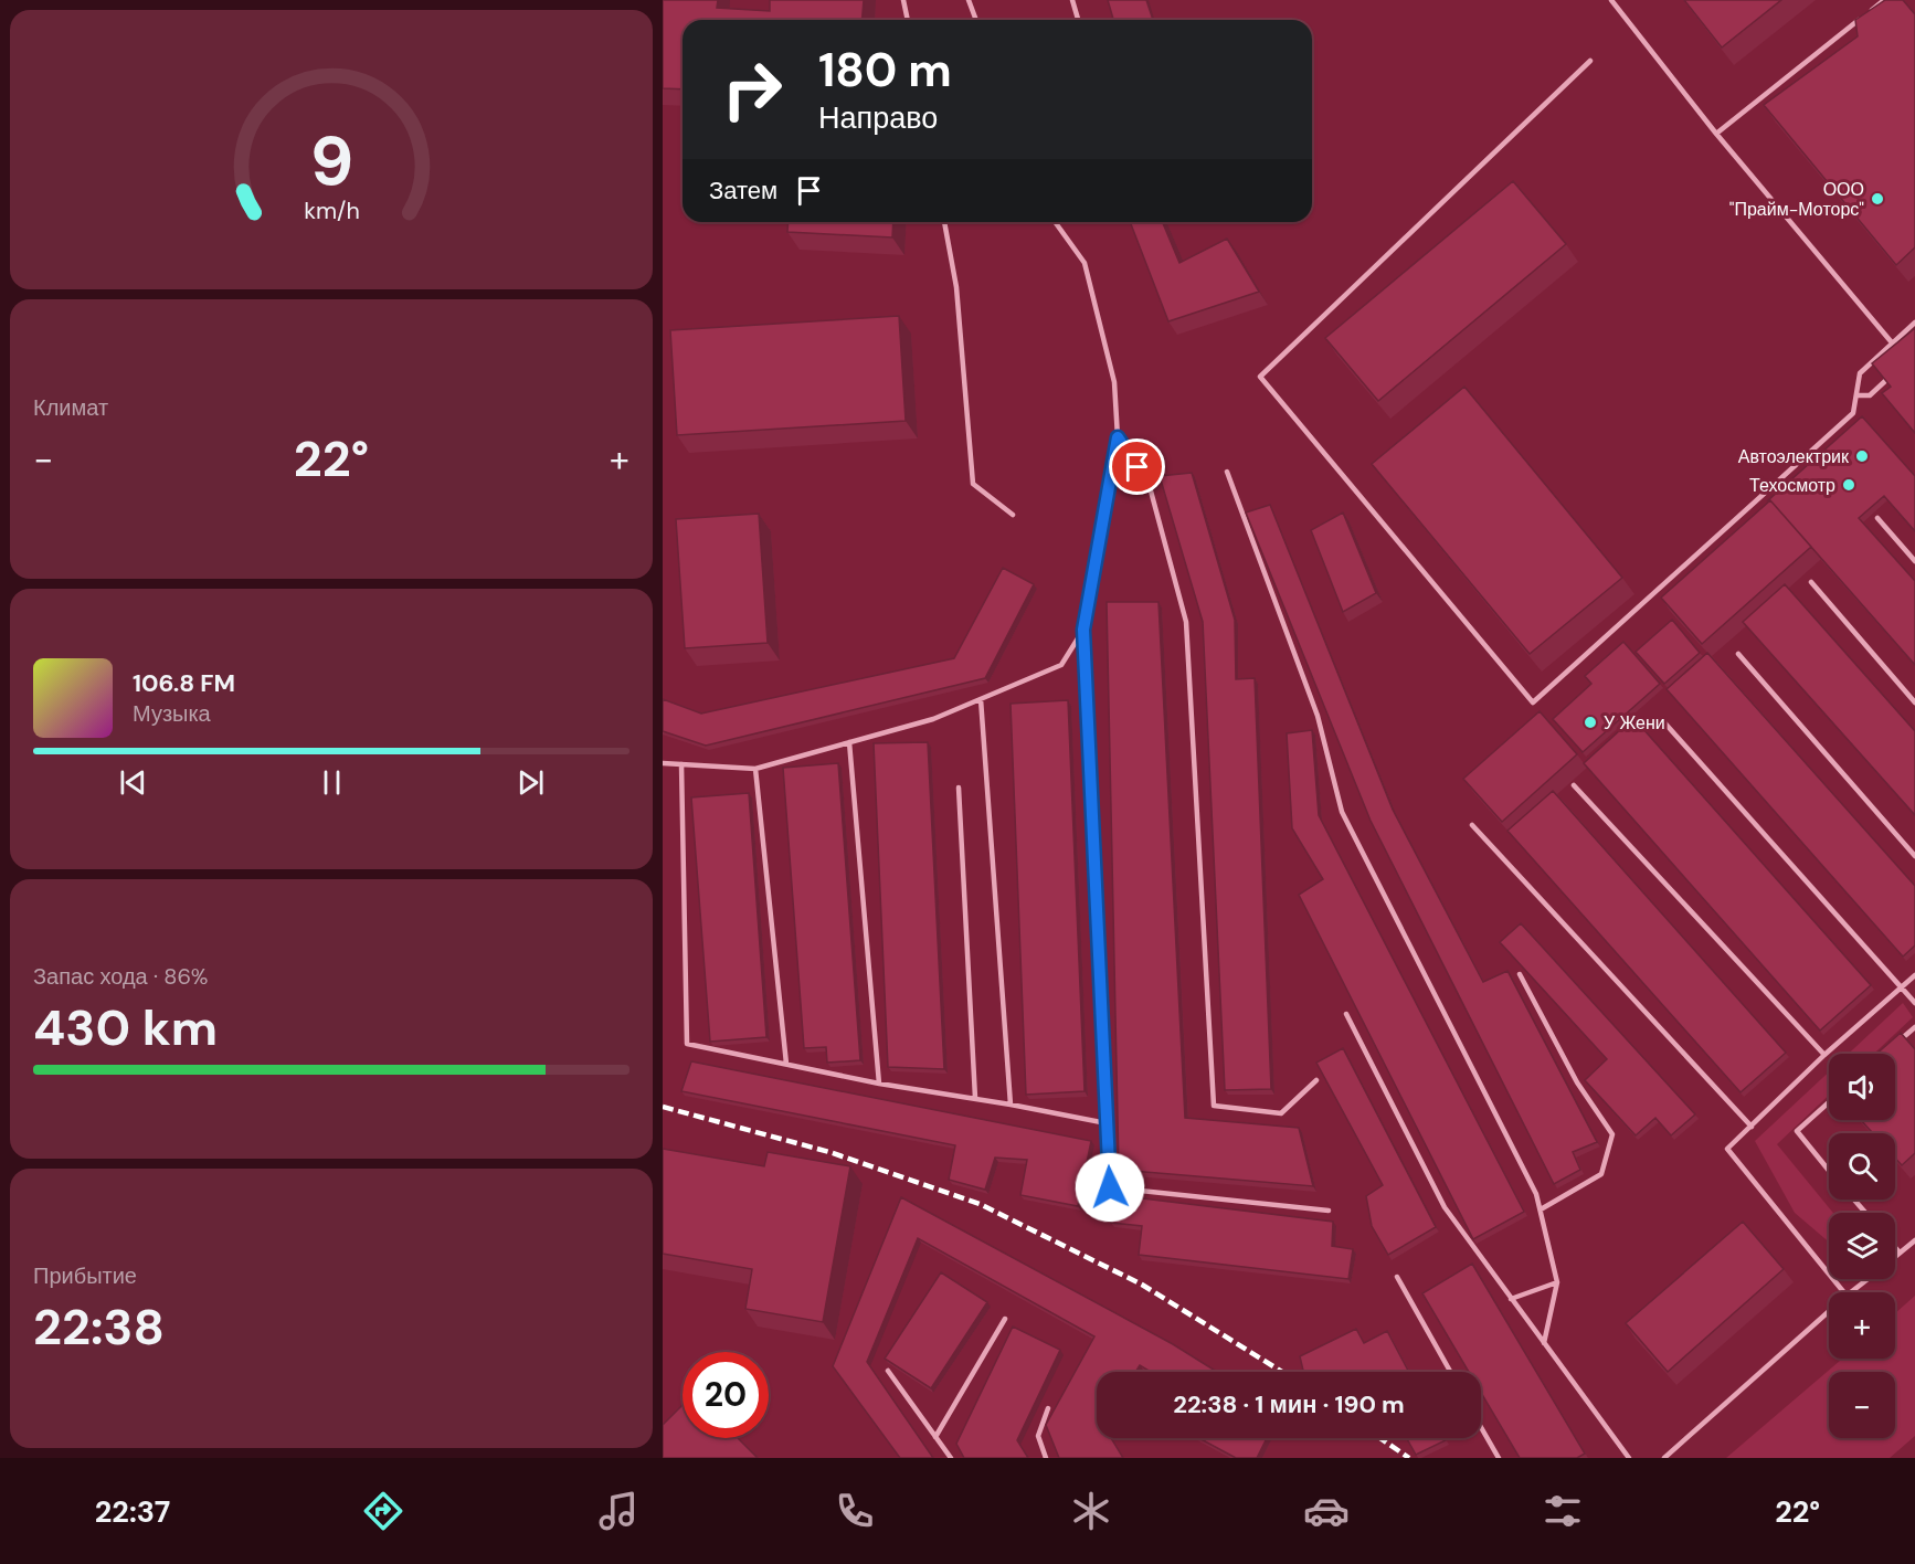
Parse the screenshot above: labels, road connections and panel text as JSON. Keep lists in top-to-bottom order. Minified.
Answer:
{"places":["ООО \"Прайм-Моторс\"","Автоэлектрик","Техосмотр","У Жени"],"page":{"turn":["180 m","Направо"],"then":"Затем","tile":["Климат",["Запас хода · 86%","430 km"],["Прибытие","22:38"]],"heat":["−","22°","+"],"song":["106.8 FM","Музыка"],"map_buttons":["+","−"],"limit":"20","trip":"22:38 · 1 мин · 190 m","tabs":["22:37","22°"],"gauge":["9","km/h"]}}
